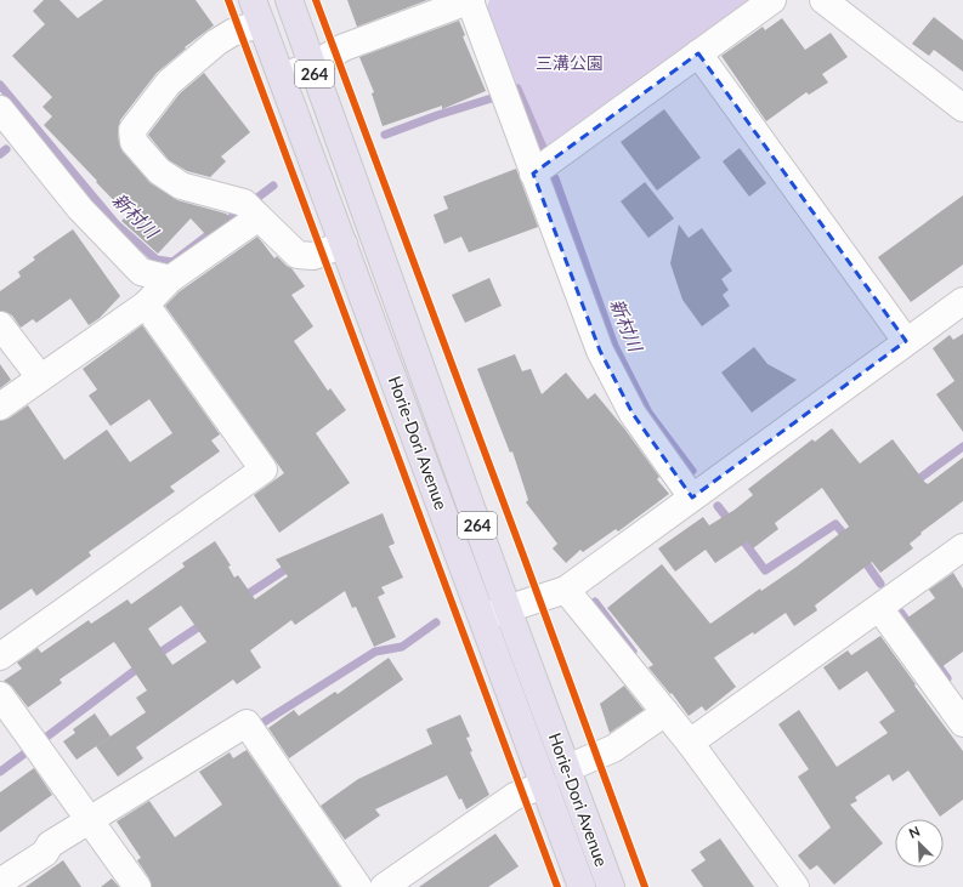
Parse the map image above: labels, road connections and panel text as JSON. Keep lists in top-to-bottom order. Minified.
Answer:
{"streets":{"highway":["264","Horie-Dori Avenue"]},"water":["新村川"],"parks":["三溝公園"],"north":"top left"}
